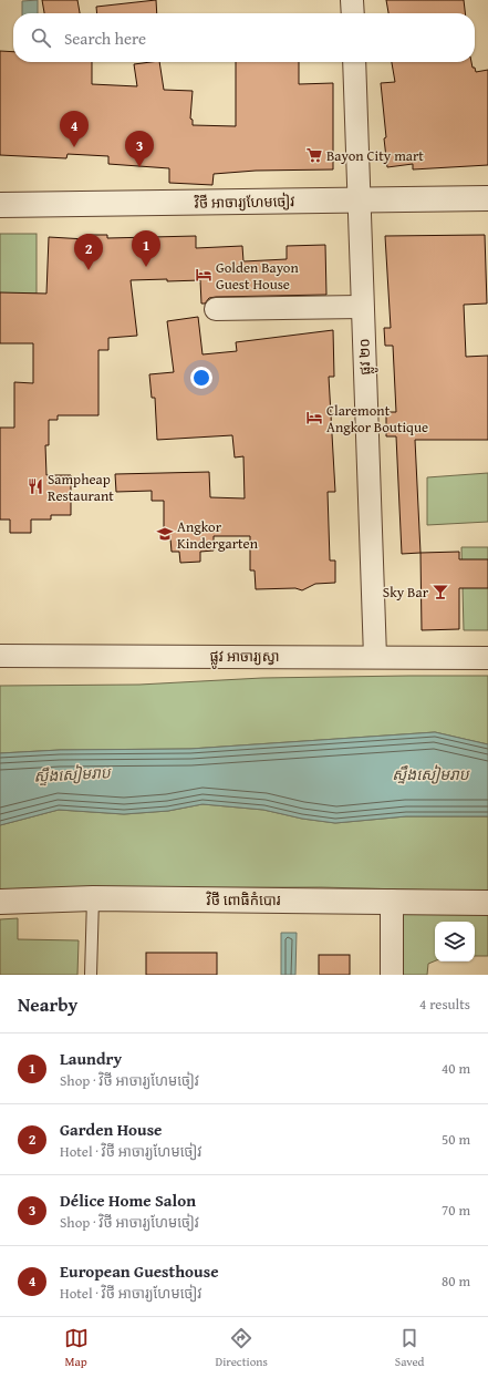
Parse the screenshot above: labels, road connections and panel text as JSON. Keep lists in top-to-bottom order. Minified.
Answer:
{"streets":{"street":["វិថី អាចារ្យហែមចៀវ","ផ្លូវ ២០","ផ្លូវ អាចារ្យស្វា","វិថី ពោធិកំបោរ"]},"crossings":[["វិថី អាចារ្យហែមចៀវ","ផ្លូវ ២០"],["ផ្លូវ ២០","ផ្លូវ អាចារ្យស្វា"]],"water":["ស្ទឹងសៀមរាប"],"places":{"supermarket":["Bayon City mart"],"hotel":["Golden Bayon Guest House","Claremont Angkor Boutique"],"restaurant":["Sampheap Restaurant"],"school or university":["Angkor Kindergarten"],"bar":["Sky Bar"]},"page":{"search":"Search here","pins":["4","3","1","2"],"heading":["Nearby","4 results"],"list":[{"mark":"1","name":"Laundry","note":"Shop · វិថី អាចារ្យហែមចៀវ","value":"40 m"},{"mark":"2","name":"Garden House","note":"Hotel · វិថី អាចារ្យហែមចៀវ","value":"50 m"},{"mark":"3","name":"Délice Home Salon","note":"Shop · វិថី អាចារ្យហែមចៀវ","value":"70 m"},{"mark":"4","name":"European Guesthouse","note":"Hotel · វិថី អាចារ្យហែមចៀវ","value":"80 m"}],"nav":["Map","Directions","Saved"]}}
